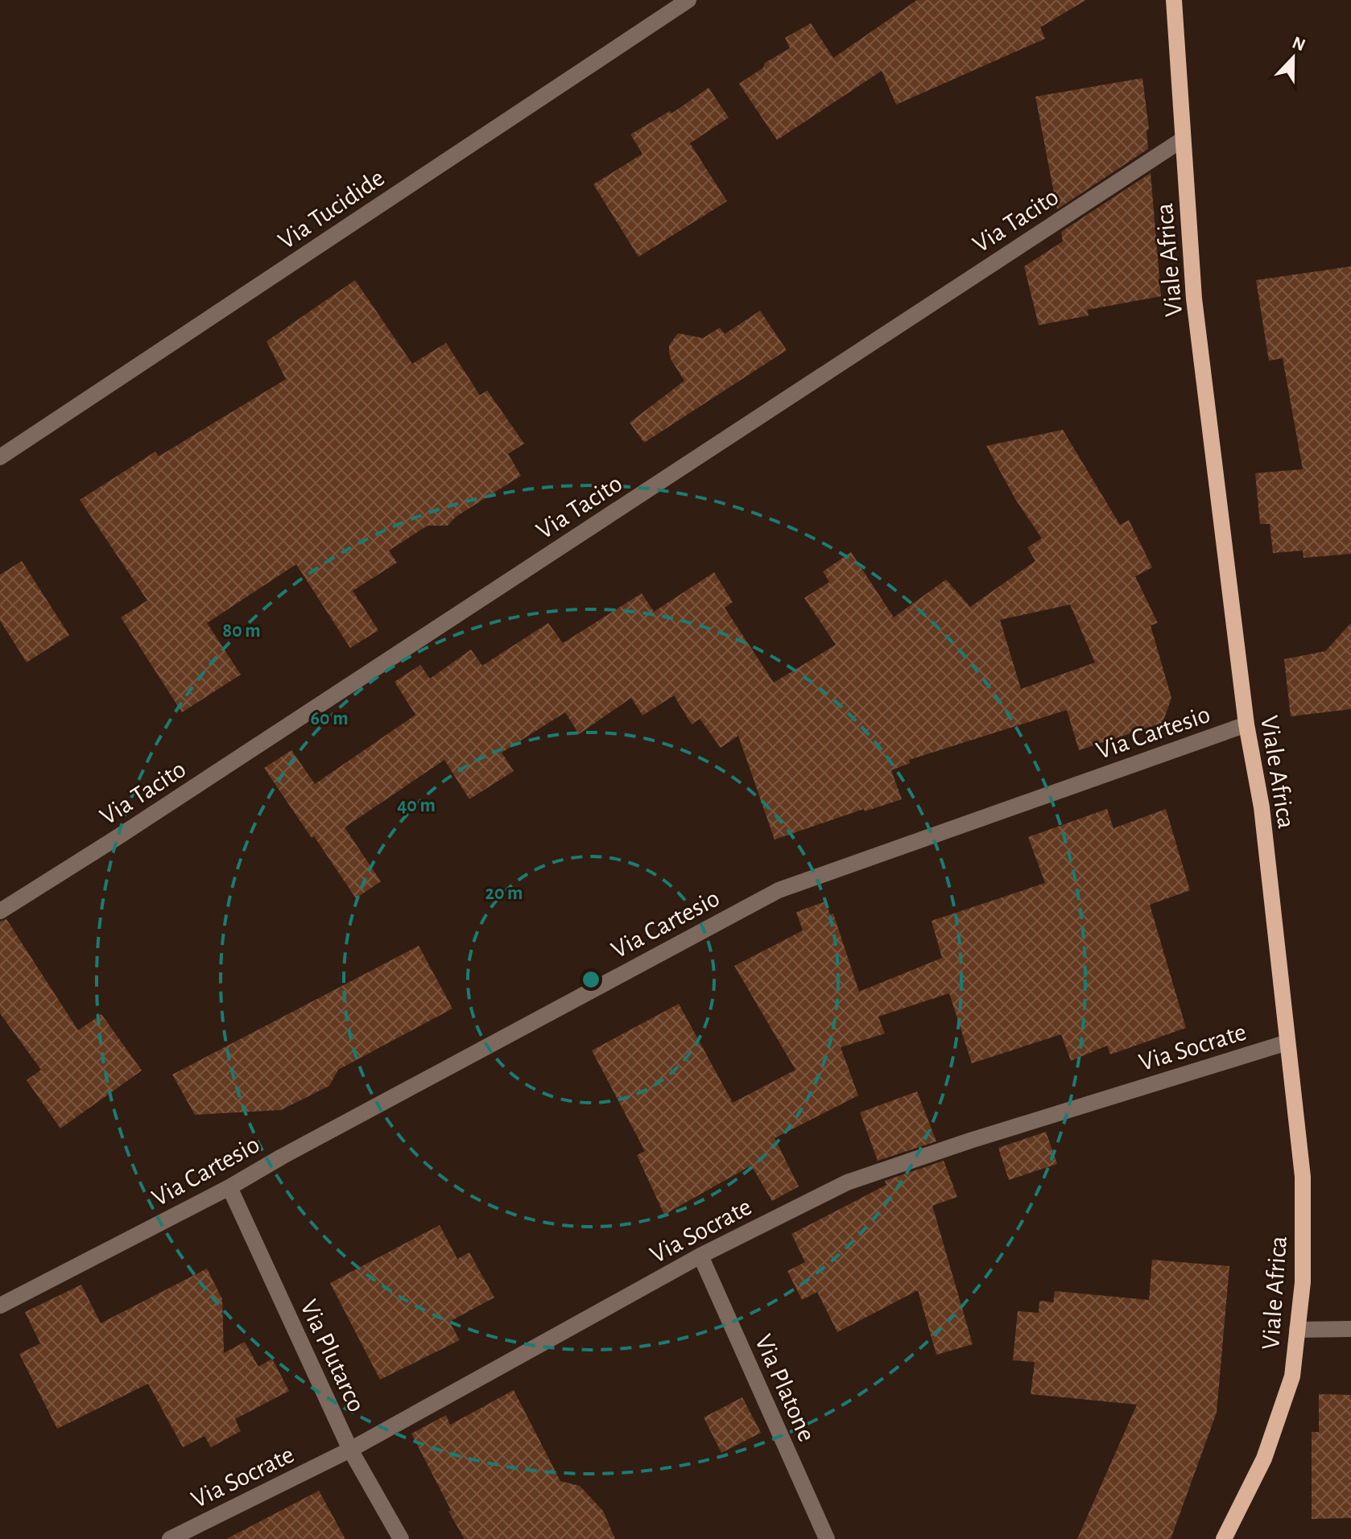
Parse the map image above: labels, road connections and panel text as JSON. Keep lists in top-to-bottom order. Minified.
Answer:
{"streets":{"main road":["Viale Africa"],"street":["Via Tucidide","Via Tacito","Via Cartesio","Via Socrate","Via Plutarco","Via Platone"]},"crossings":[["Via Tacito","Viale Africa"],["Viale Africa","Via Cartesio"],["Viale Africa","Via Socrate"],["Via Cartesio","Via Plutarco"],["Via Socrate","Via Plutarco"],["Via Socrate","Via Platone"]],"north":"top","rings":["80 m","60 m","40 m","20 m"]}
